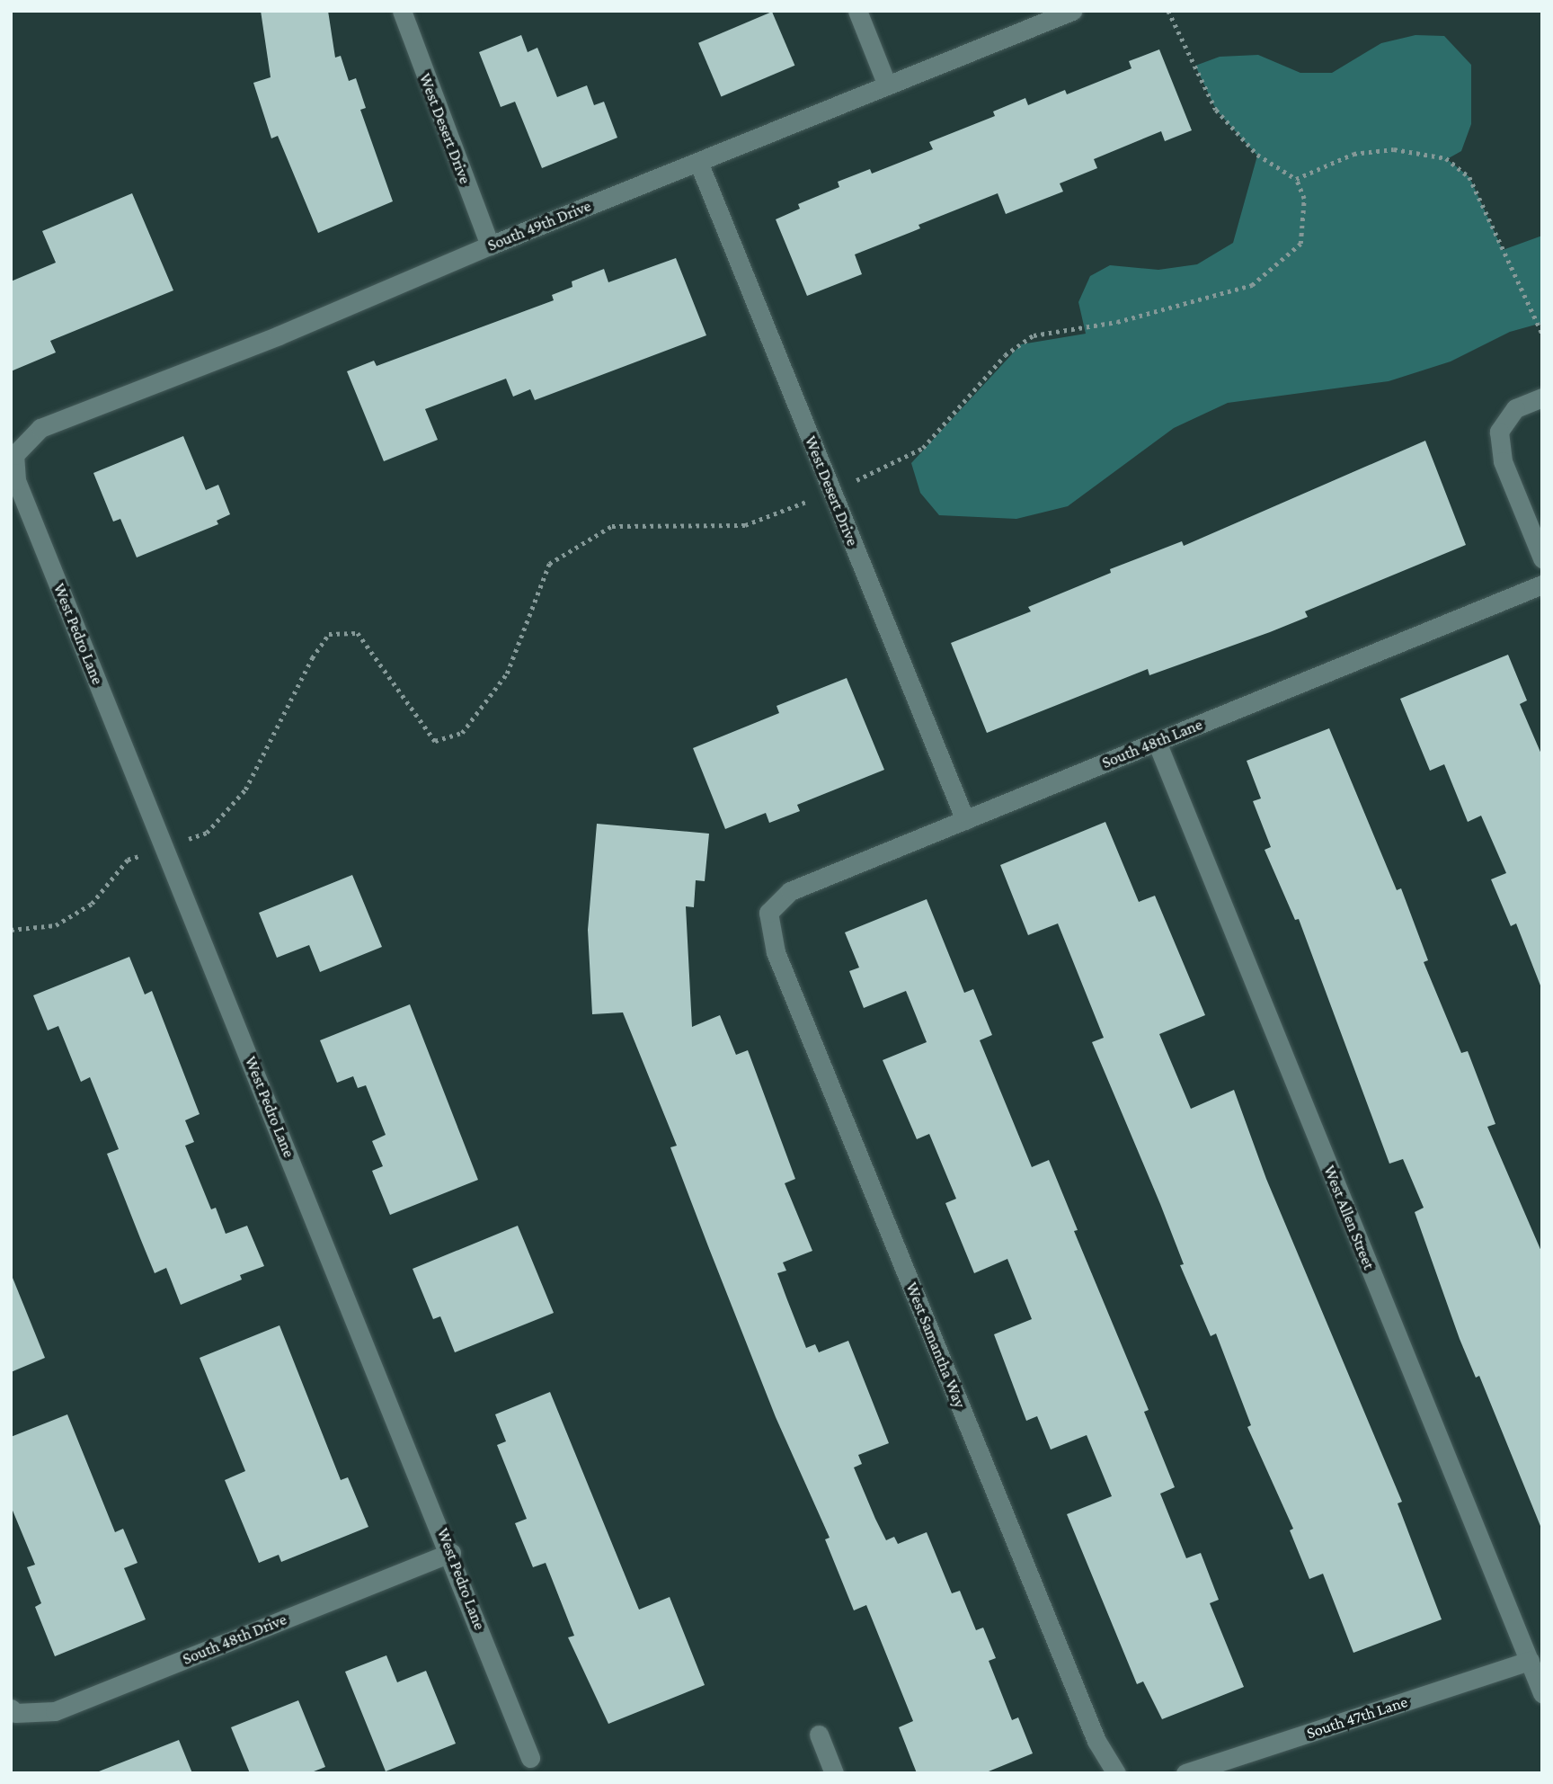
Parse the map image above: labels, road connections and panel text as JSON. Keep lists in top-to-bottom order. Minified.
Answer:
{"streets":{"street":["West Desert Drive","South 49th Drive","West Pedro Lane","South 48th Lane","West Allen Street","West Samantha Way","South 48th Drive","South 47th Lane"]},"crossings":[["West Desert Drive","South 49th Drive"],["West Desert Drive","South 48th Lane"],["South 49th Drive","West Pedro Lane"],["West Pedro Lane","South 48th Drive"],["South 48th Lane","West Allen Street"],["South 48th Lane","West Samantha Way"],["West Allen Street","South 47th Lane"]]}
